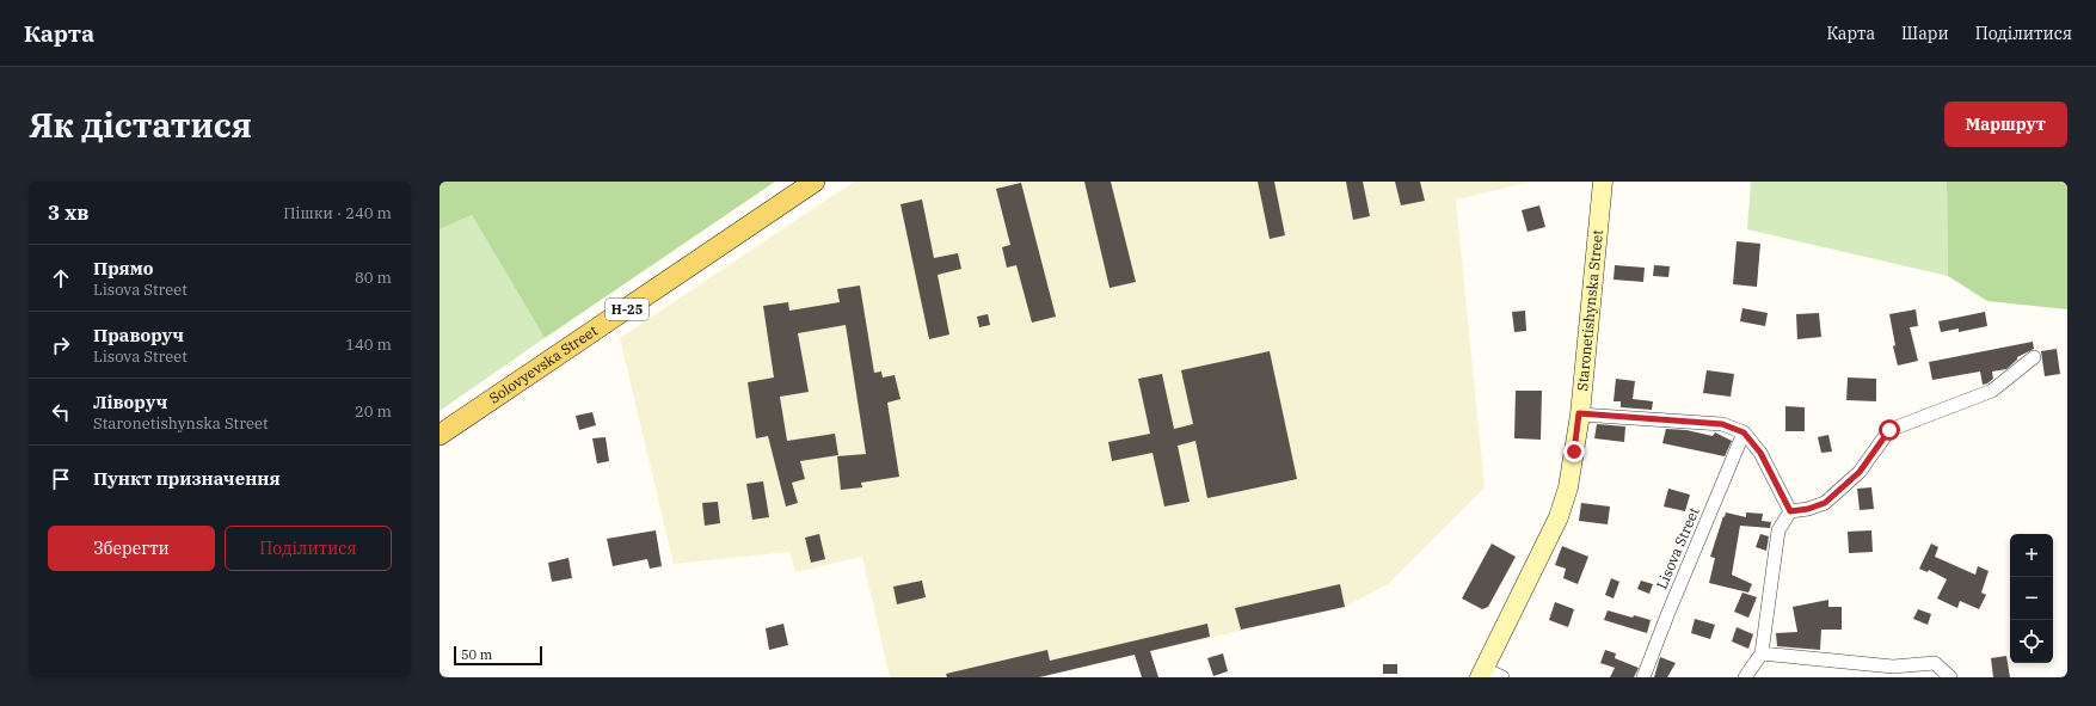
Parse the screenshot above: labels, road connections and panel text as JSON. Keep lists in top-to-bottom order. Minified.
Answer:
{"streets":{"main road":["Н-25","Staronetishynska Street","Solovyevska Street"],"street":["Lisova Street"]},"scale_bar":"50 m","page":{"header":"Карта","nav":["Карта","Шари","Поділитися"],"buttons":["Маршрут",["Зберегти","Поділитися"]],"title":"Як дістатися","heading":["3 хв","Пішки · 240 m"],"list":[["Прямо","Lisova Street","80 m"],["Праворуч","Lisova Street","140 m"],["Ліворуч","Staronetishynska Street","20 m"],"Пункт призначення"],"map_buttons":["+","−"],"scale":"50 m"}}
